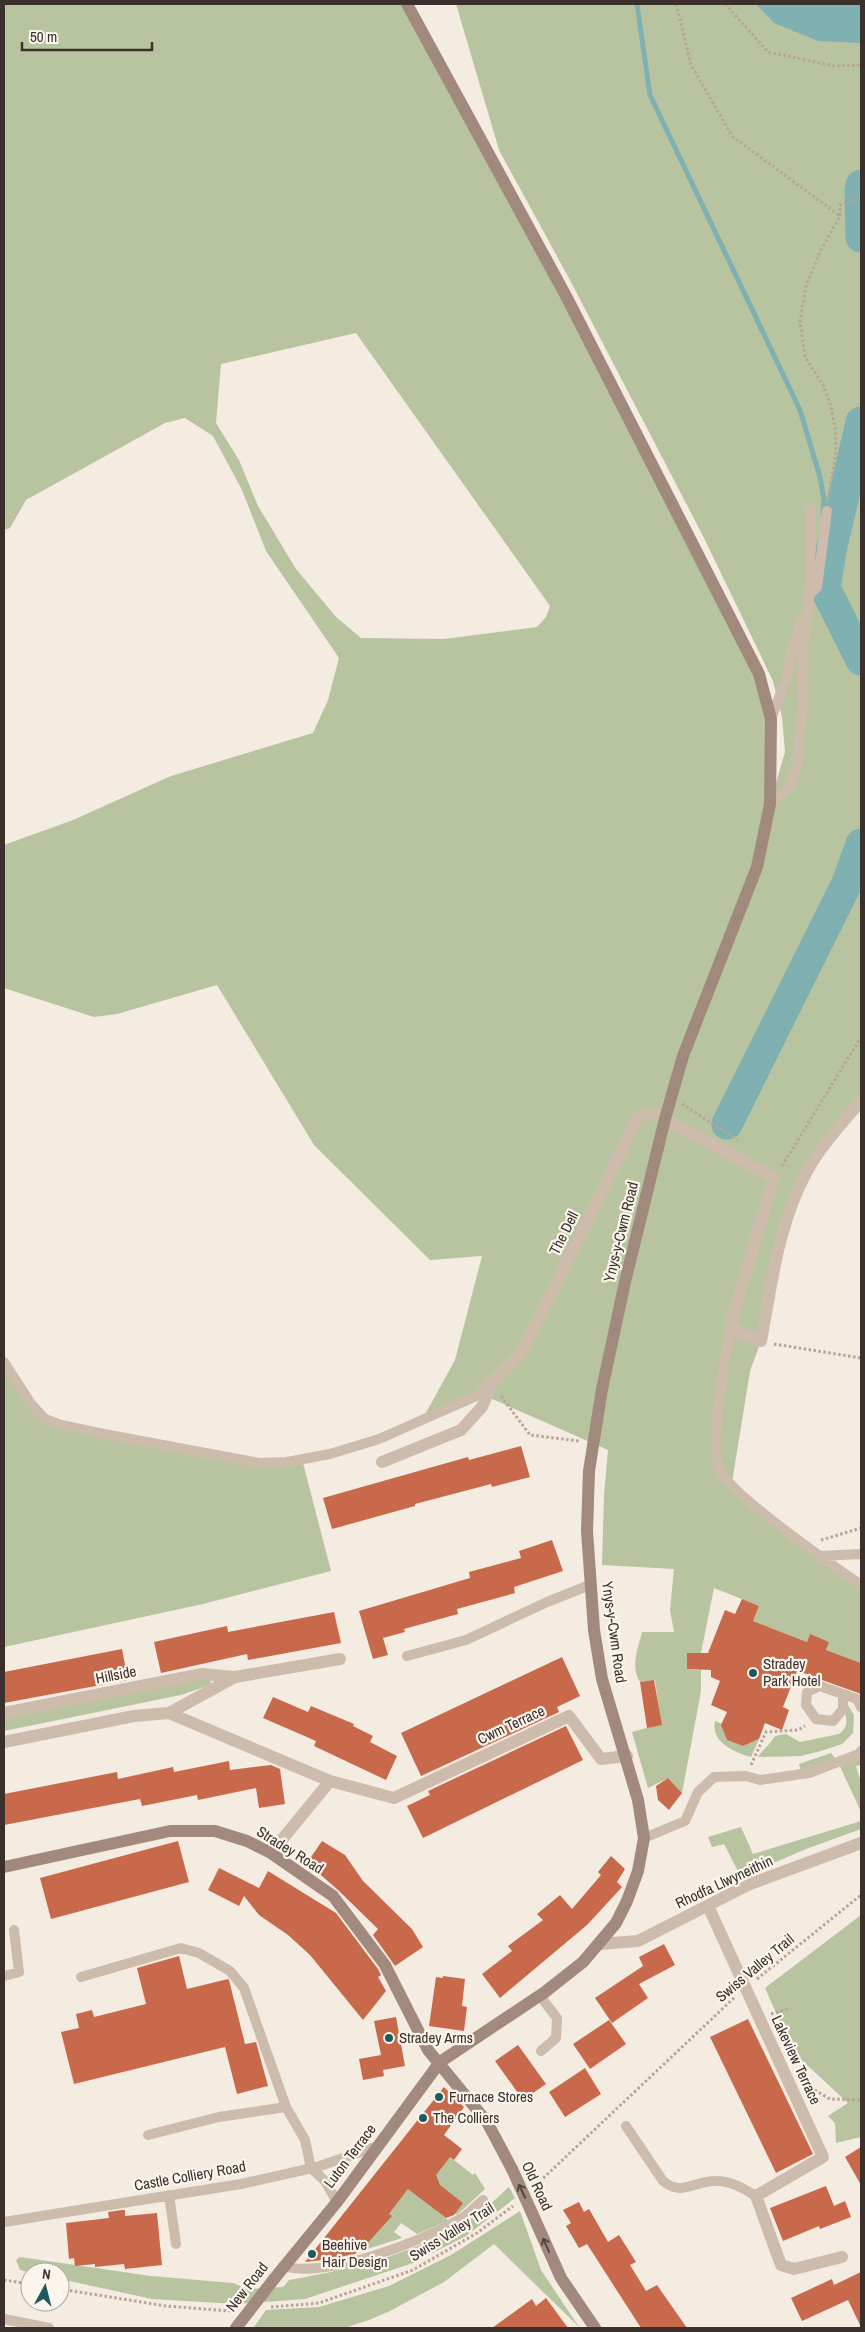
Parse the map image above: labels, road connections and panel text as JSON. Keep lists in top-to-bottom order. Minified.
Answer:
{"streets":{"main road":["Ynys-y-Cwm Road","Stradey Road","Luton Terrace","Old Road","New Road"],"street":["The Dell","Hillside","Cwm Terrace","Rhodfa Llwyneithin","Lakeview Terrace"],"lane":["Castle Colliery Road"],"path":["Swiss Valley Trail"]},"crossings":[["Ynys-y-Cwm Road","The Dell"],["Ynys-y-Cwm Road","Cwm Terrace"],["Ynys-y-Cwm Road","Stradey Road"],["Ynys-y-Cwm Road","Rhodfa Llwyneithin"],["Ynys-y-Cwm Road","Luton Terrace"],["Ynys-y-Cwm Road","Old Road"],["Hillside","Cwm Terrace"],["Stradey Road","Luton Terrace"],["Stradey Road","Old Road"],["Rhodfa Llwyneithin","Lakeview Terrace"],["Swiss Valley Trail","Lakeview Terrace"],["Luton Terrace","Castle Colliery Road"],["Luton Terrace","Old Road"],["Luton Terrace","New Road"]],"one_way":["Old Road"],"places":["Stradey Park Hotel","Stradey Arms","Furnace Stores","The Colliers","Beehive Hair Design"],"scale_bar":"50 m","north":"top"}
